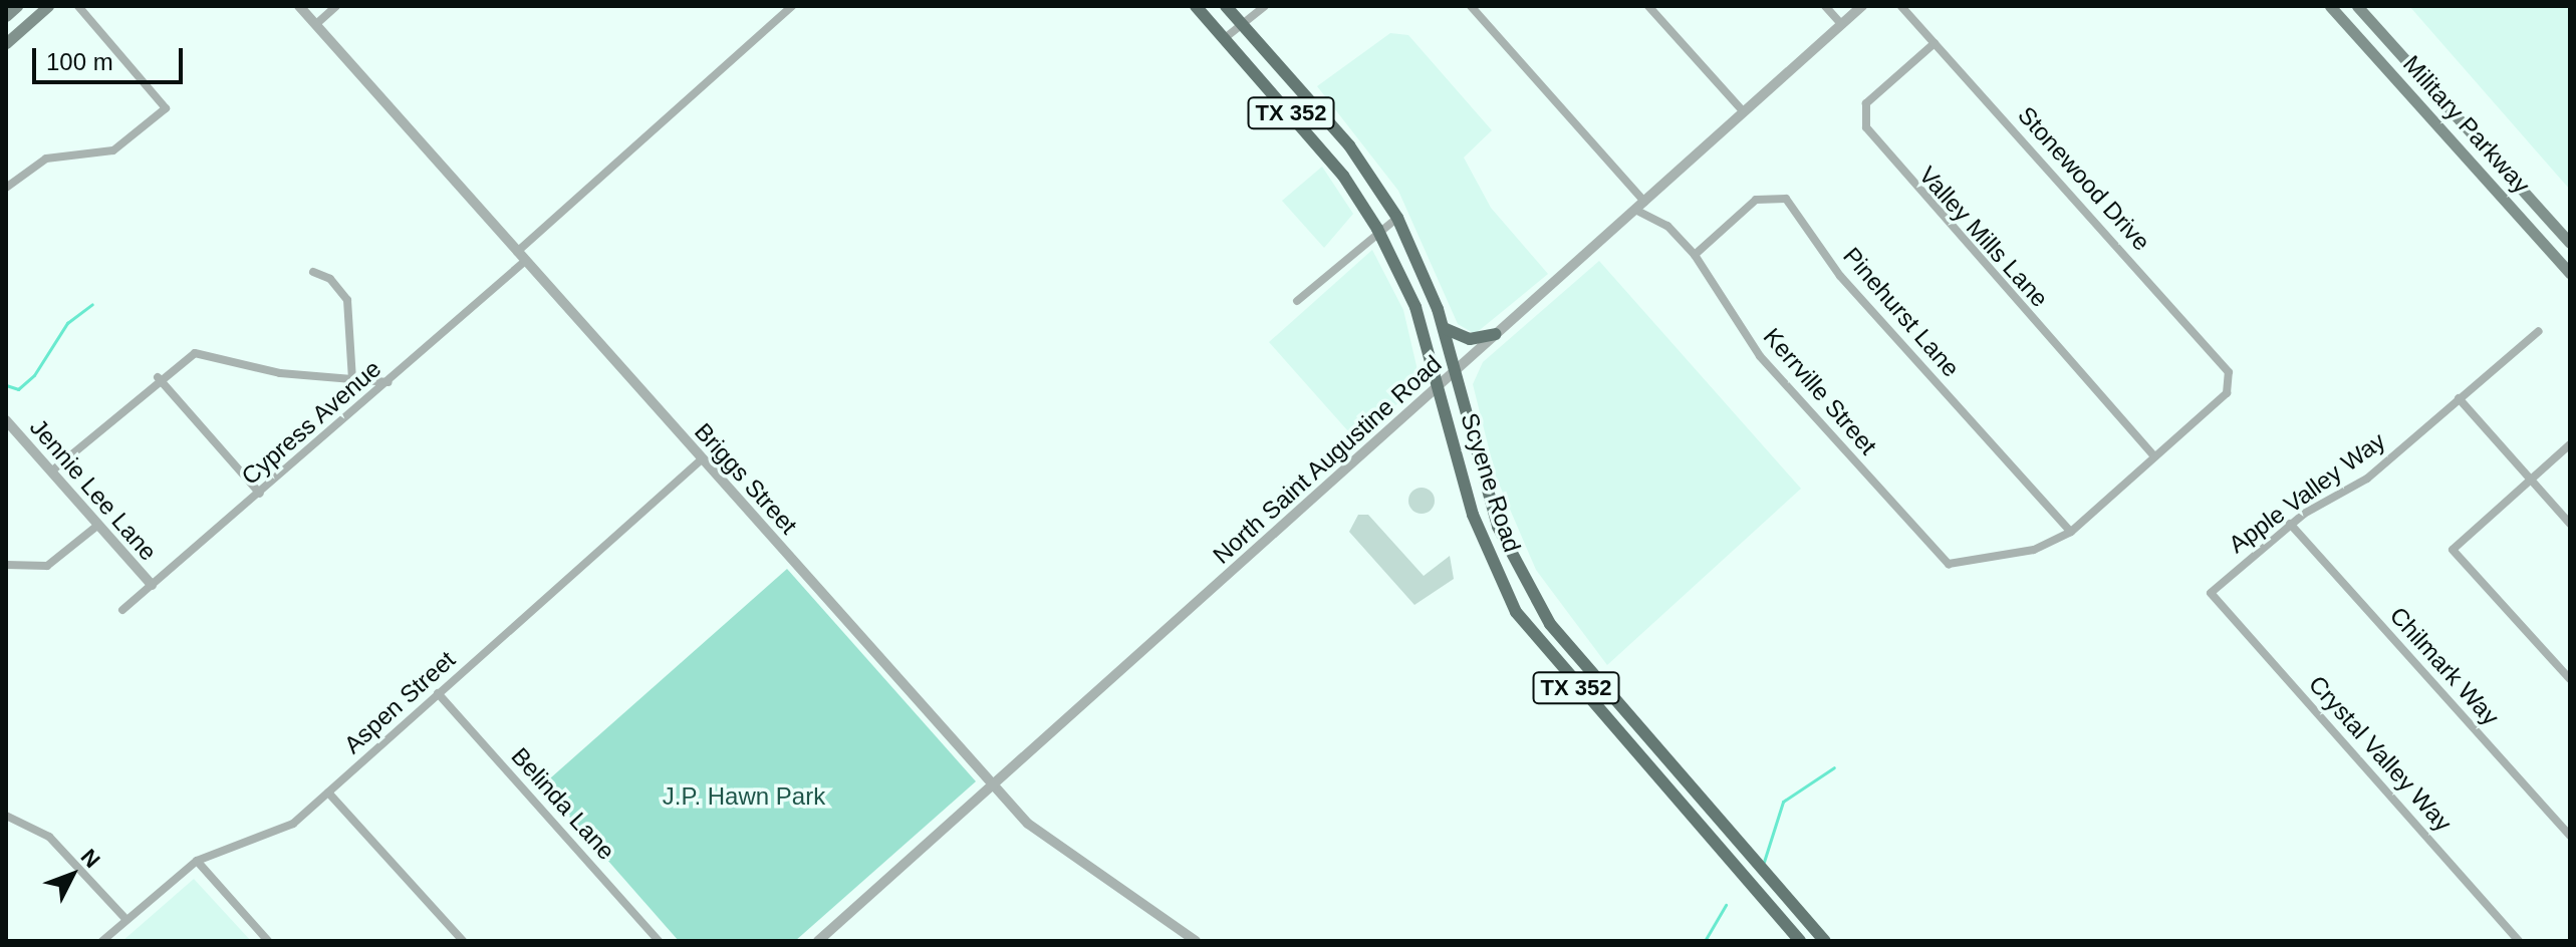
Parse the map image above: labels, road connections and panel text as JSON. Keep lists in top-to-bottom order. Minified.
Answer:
{"streets":{"main road":["TX 352","Military Parkway","Scyene Road"],"street":["Stonewood Drive","Valley Mills Lane","Pinehurst Lane","Kerrville Street","Cypress Avenue","North Saint Augustine Road","Briggs Street","Jennie Lee Lane","Apple Valley Way","Chilmark Way","Aspen Street","Crystal Valley Way","Belinda Lane"]},"crossings":[["Stonewood Drive","Valley Mills Lane"],["Pinehurst Lane","Kerrville Street"],["Kerrville Street","North Saint Augustine Road"],["Cypress Avenue","Briggs Street"],["Cypress Avenue","Jennie Lee Lane"],["North Saint Augustine Road","Briggs Street"],["North Saint Augustine Road","Scyene Road"],["Briggs Street","Aspen Street"],["Apple Valley Way","Chilmark Way"],["Apple Valley Way","Crystal Valley Way"],["Aspen Street","Belinda Lane"]],"parks":["J.P. Hawn Park"],"scale_bar":"100 m","north":"top right"}
